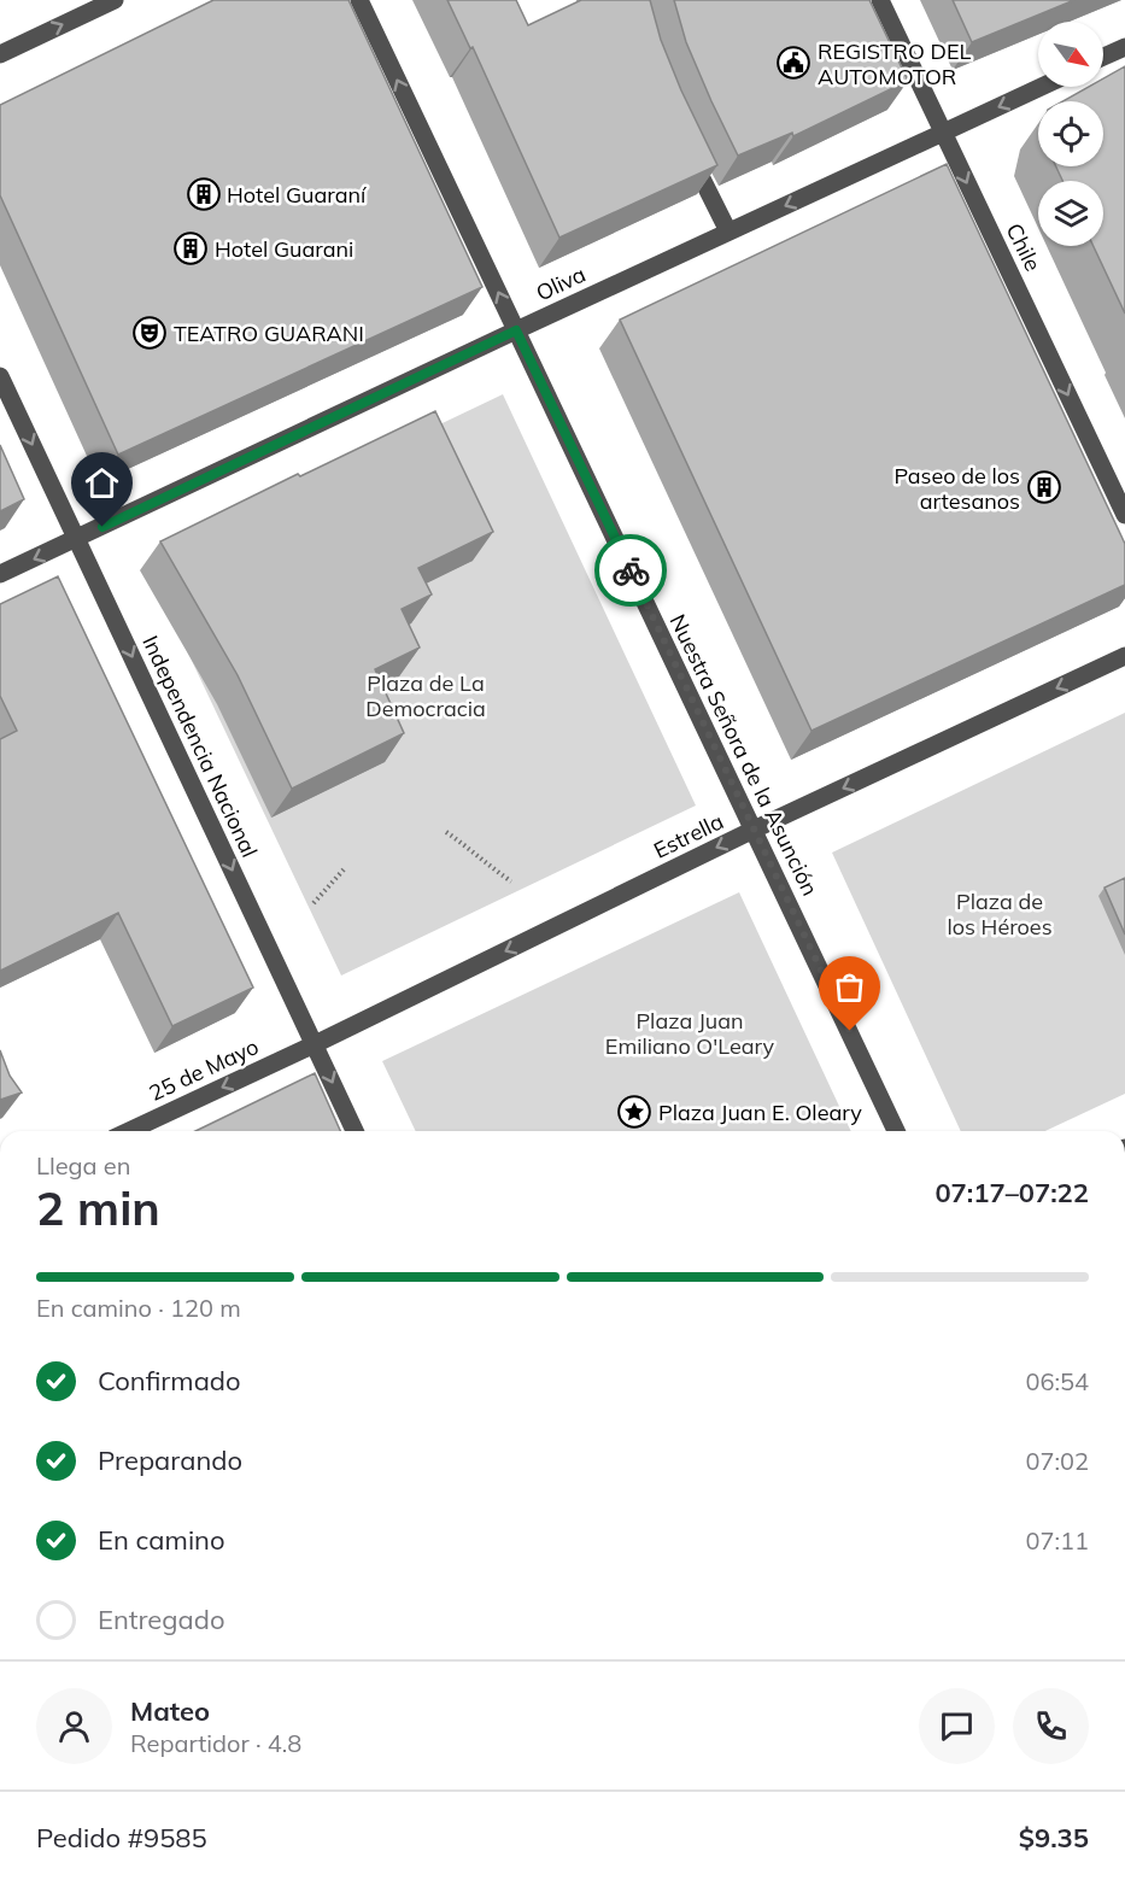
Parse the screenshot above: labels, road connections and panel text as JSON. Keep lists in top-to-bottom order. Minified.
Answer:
{"streets":{"street":["Chile","Oliva","Independencia Nacional","Nuestra Señora de la Asunción","Estrella","25 de Mayo"]},"crossings":[["Chile","Oliva"],["Oliva","Independencia Nacional"],["Oliva","Nuestra Señora de la Asunción"],["Independencia Nacional","Estrella"],["Independencia Nacional","25 de Mayo"],["Nuestra Señora de la Asunción","Estrella"],["Estrella","25 de Mayo"]],"one_way":["Chile","Oliva","Independencia Nacional","Estrella","25 de Mayo"],"parks":["Plaza de La Democracia","Plaza de los Héroes","Plaza Juan Emiliano O'Leary"],"places":{"public building":["REGISTRO DEL AUTOMOTOR"],"building":["Hotel Guaraní","Hotel Guarani","Paseo de los artesanos"],"theatre":["TEATRO GUARANI"],"place":["Plaza Juan E. Oleary"]},"north":"bottom right","page":{"heading":["2 min","Llega en","07:17–07:22"],"panel":["Mateo","Repartidor · 4.8","Pedido #9585","$9.35"],"bar":"En camino · 120 m","list":[["Confirmado","06:54"],["Preparando","07:02"],["En camino","07:11"],"Entregado"]}}
